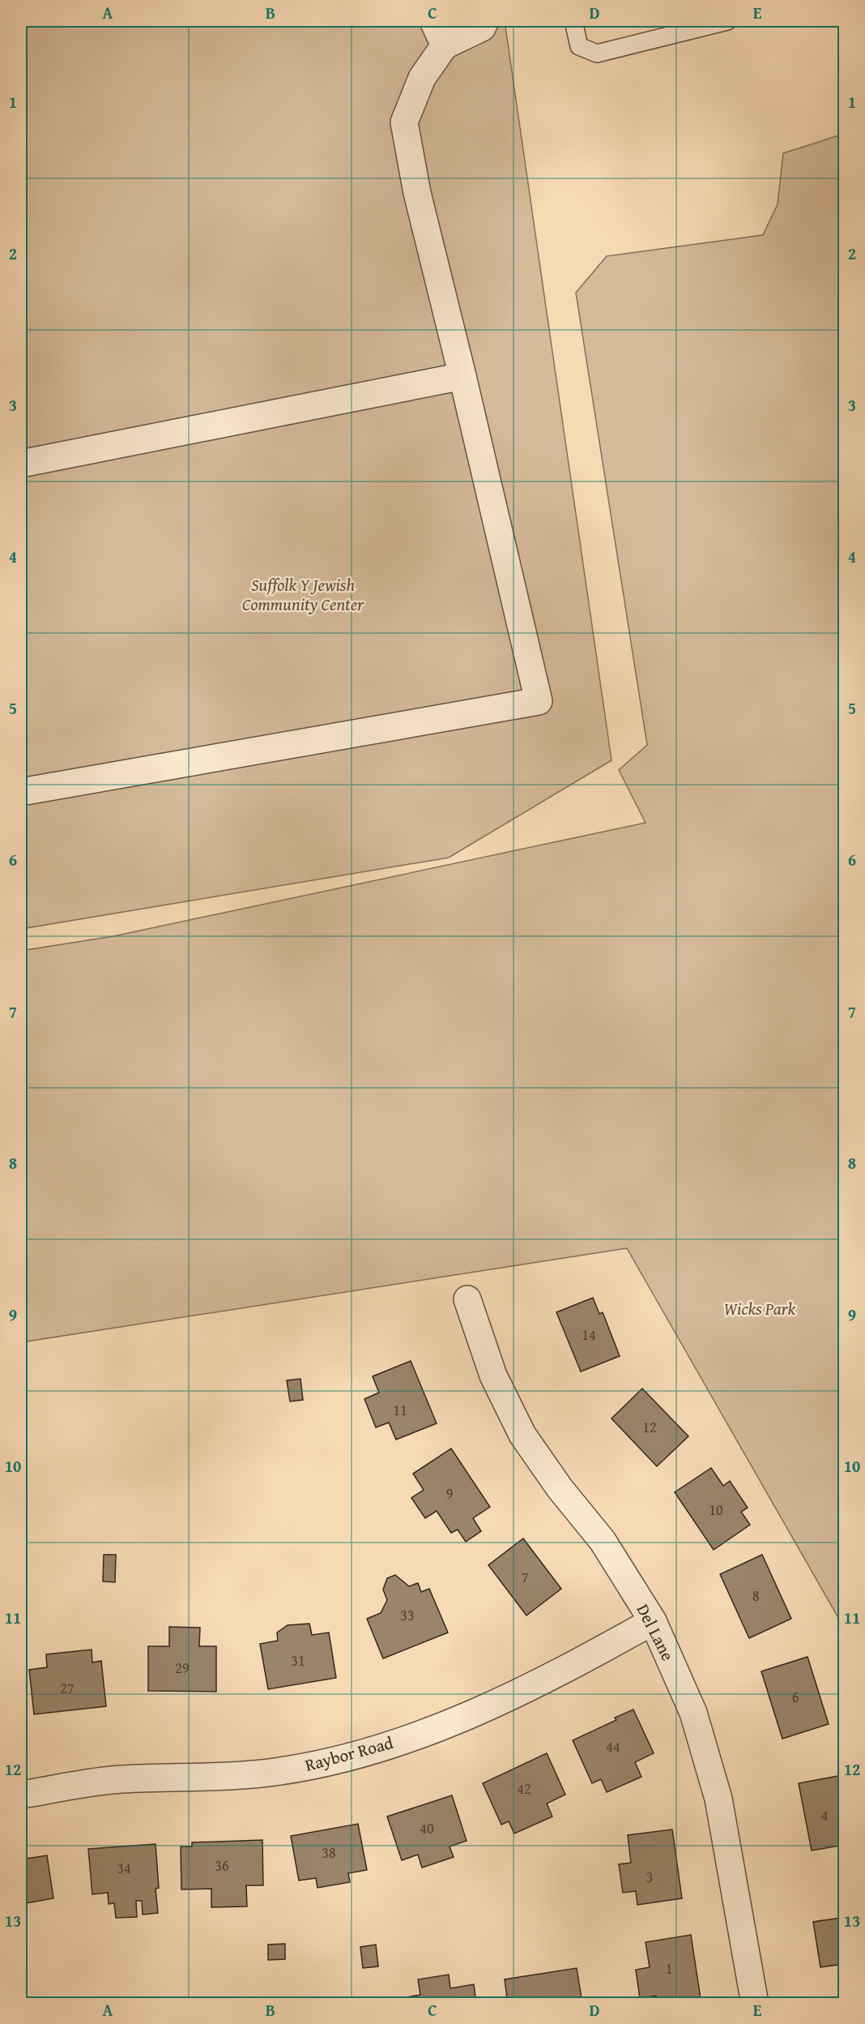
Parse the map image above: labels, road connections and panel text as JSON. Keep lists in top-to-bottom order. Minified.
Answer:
{"streets":{"street":["Del Lane","Raybor Road"]},"crossings":[["Del Lane","Raybor Road"]],"parks":["Suffolk Y Jewish Community Center","Wicks Park"],"house_numbers":["14","11","12","9","10","7","8","33","31","29","27","6","44","42","4","40","38","36","34","3","1"],"grid":{"columns":["A","B","C","D","E"],"rows":["1","2","3","4","5","6","7","8","9","10","11","12","13"]}}
